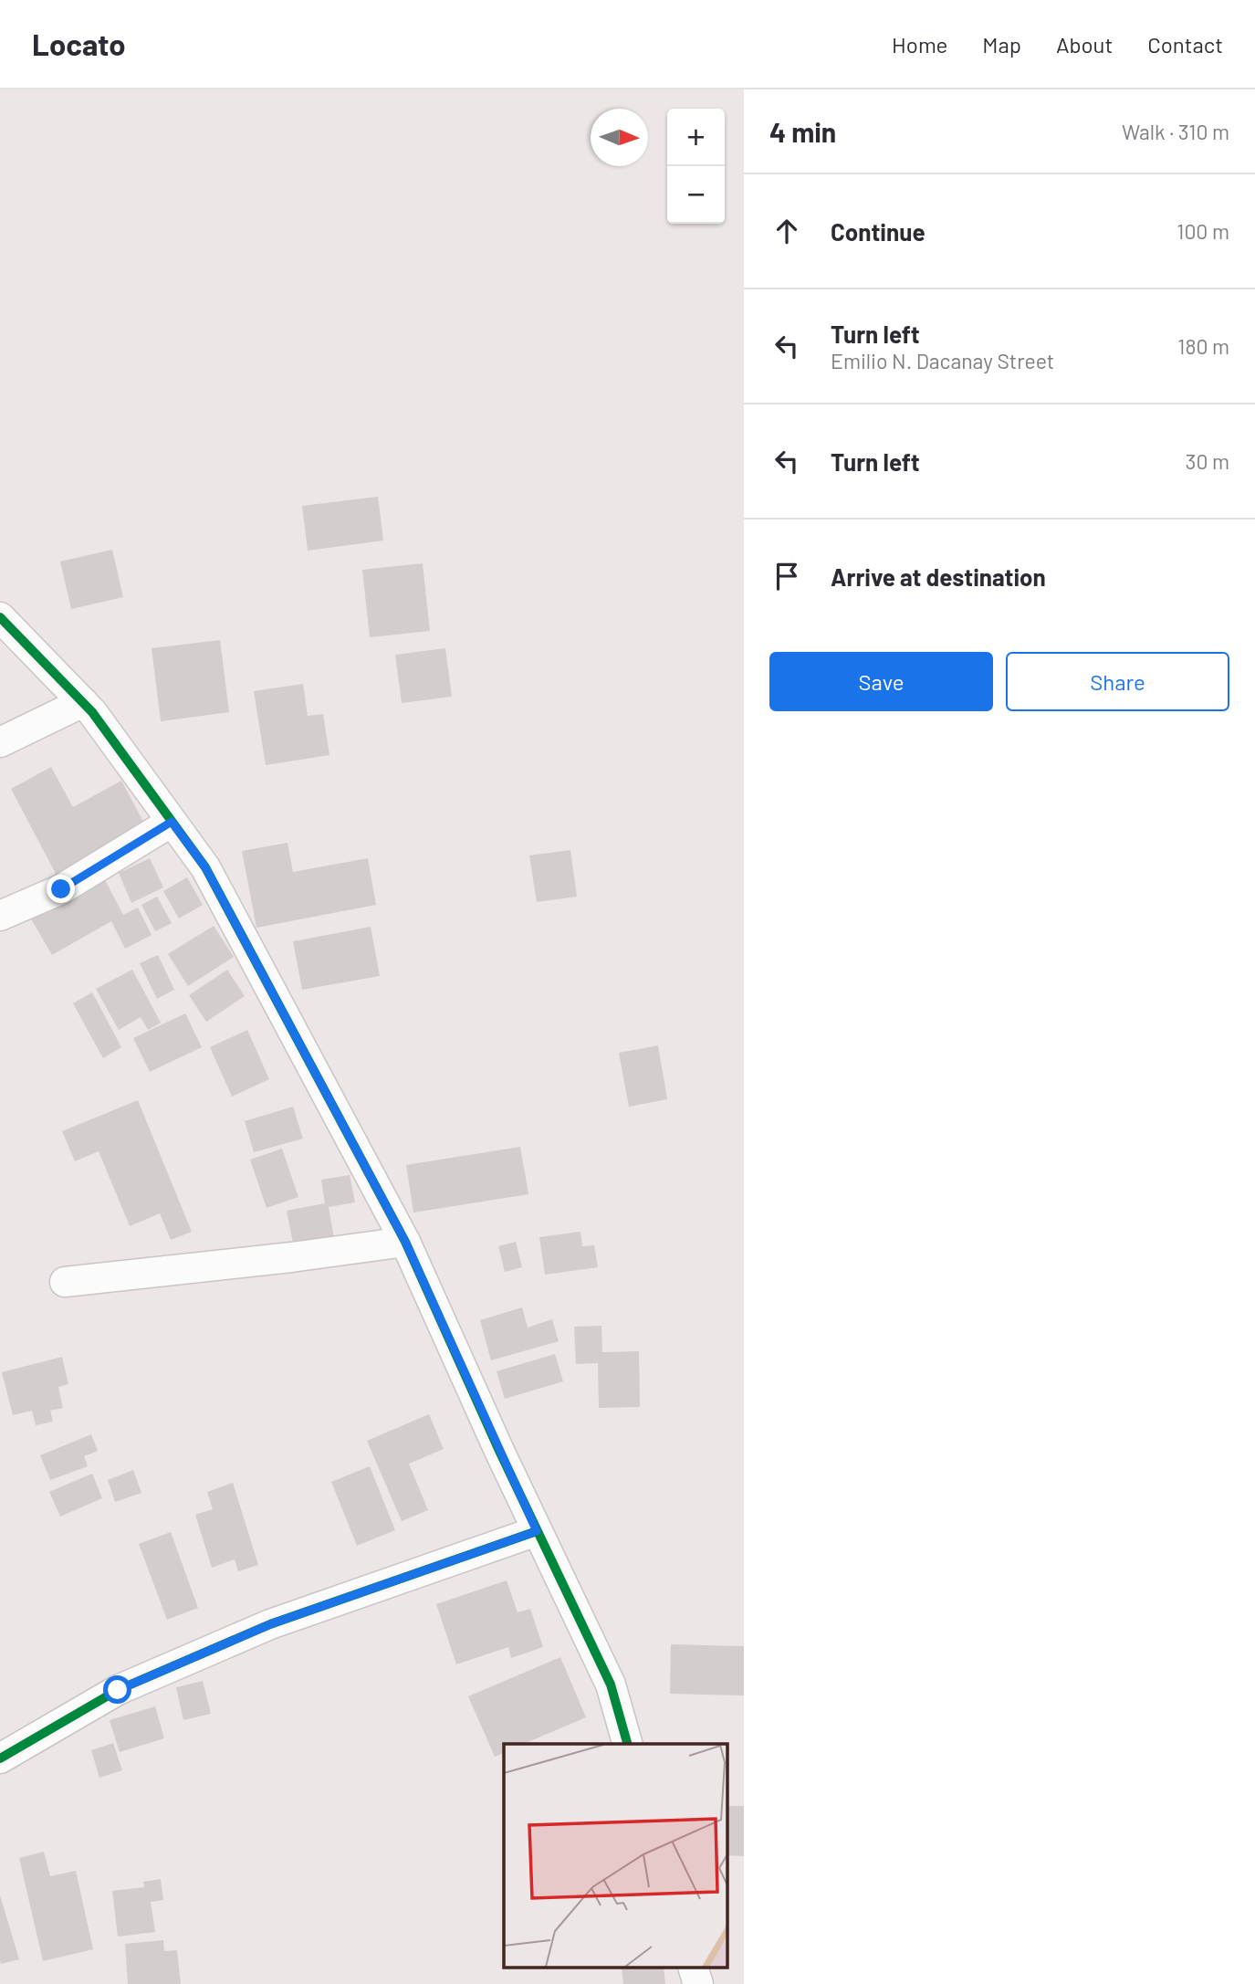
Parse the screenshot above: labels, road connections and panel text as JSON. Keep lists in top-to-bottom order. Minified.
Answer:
{"north":"right","page":{"header":"Locato","nav":["Home","Map","About","Contact"],"heading":["4 min","Walk · 310 m"],"map_buttons":["+","−"],"list":[["Continue","100 m"],["Turn left","Emilio N. Dacanay Street","180 m"],["Turn left","30 m"],"Arrive at destination"],"buttons":["Save","Share"]}}
